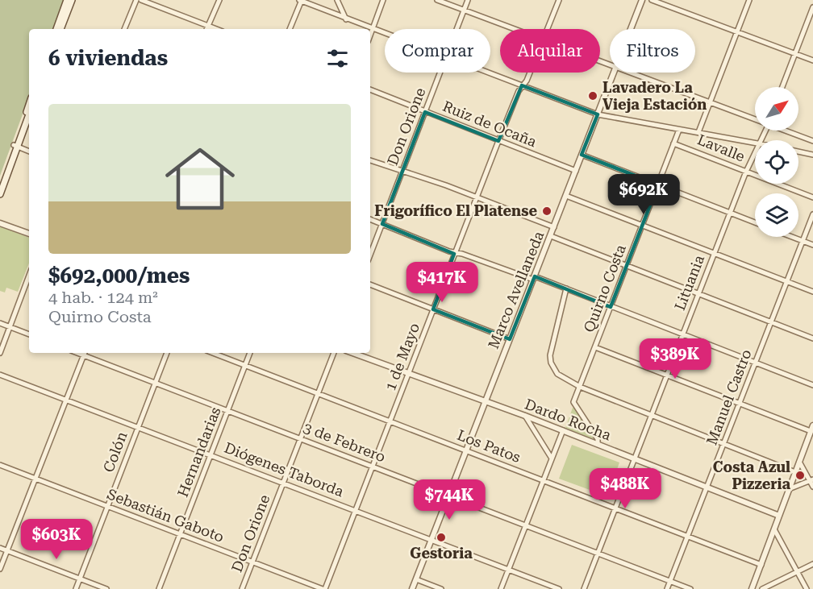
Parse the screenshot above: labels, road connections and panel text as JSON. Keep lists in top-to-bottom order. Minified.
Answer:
{"streets":{"street":["Ruiz de Ocaña","Don Orione","Lavalle","Lituania","Quirno Costa","Marco Avellaneda","1 de Mayo","Manuel Castro","Dardo Rocha","3 de Febrero","Los Patos","Colón","Hernandarias","Diógenes Taborda","Sebastián Gaboto"]},"crossings":[["Ruiz de Ocaña","Don Orione"],["Ruiz de Ocaña","Marco Avellaneda"],["Ruiz de Ocaña","1 de Mayo"],["Don Orione","3 de Febrero"],["Don Orione","Los Patos"],["Don Orione","Diógenes Taborda"],["Don Orione","Sebastián Gaboto"],["Lavalle","Lituania"],["Lavalle","Quirno Costa"],["Lituania","Dardo Rocha"],["Lituania","3 de Febrero"],["Lituania","Los Patos"],["Quirno Costa","Dardo Rocha"],["Marco Avellaneda","Dardo Rocha"],["Marco Avellaneda","3 de Febrero"],["Marco Avellaneda","Los Patos"],["Marco Avellaneda","Diógenes Taborda"],["1 de Mayo","Dardo Rocha"],["1 de Mayo","3 de Febrero"],["1 de Mayo","Los Patos"],["1 de Mayo","Diógenes Taborda"],["1 de Mayo","Sebastián Gaboto"],["Manuel Castro","Dardo Rocha"],["Manuel Castro","3 de Febrero"],["Manuel Castro","Los Patos"],["3 de Febrero","Colón"],["3 de Febrero","Hernandarias"],["Los Patos","Hernandarias"],["Colón","Diógenes Taborda"],["Colón","Sebastián Gaboto"],["Hernandarias","Diógenes Taborda"],["Hernandarias","Sebastián Gaboto"]],"places":["Lavadero La Vieja Estación","Frigorífico El Platense","Costa Azul Pizzeria","Gestoria"],"north":"top right","page":{"chip":["Comprar","Alquilar","Filtros"],"heading":"6 viviendas","list":[{"name":"$692,000/mes","note":"4 hab. · 124 m² · Quirno Costa"}],"price":["$692K","$417K","$389K","$488K","$744K","$603K"]}}
